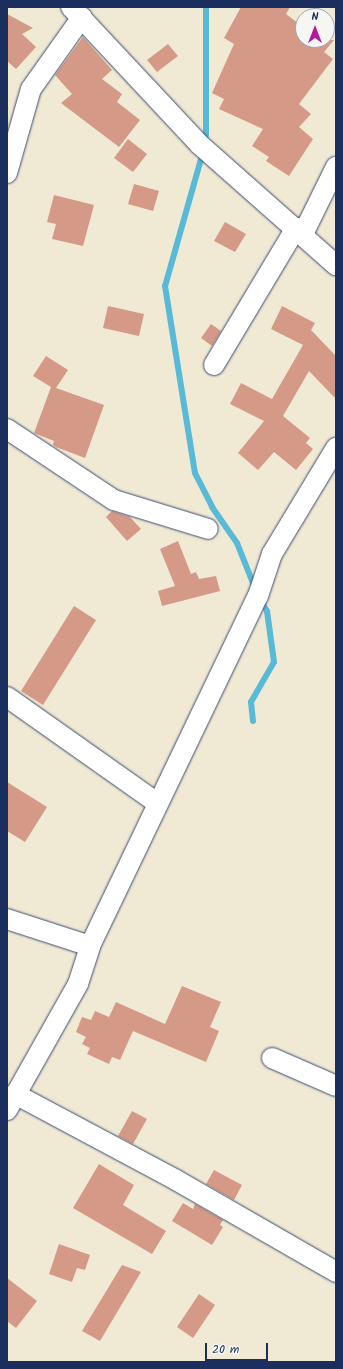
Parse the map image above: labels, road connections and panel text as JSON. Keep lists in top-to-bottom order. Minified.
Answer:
{"scale_bar":"20 m","north":"top"}
